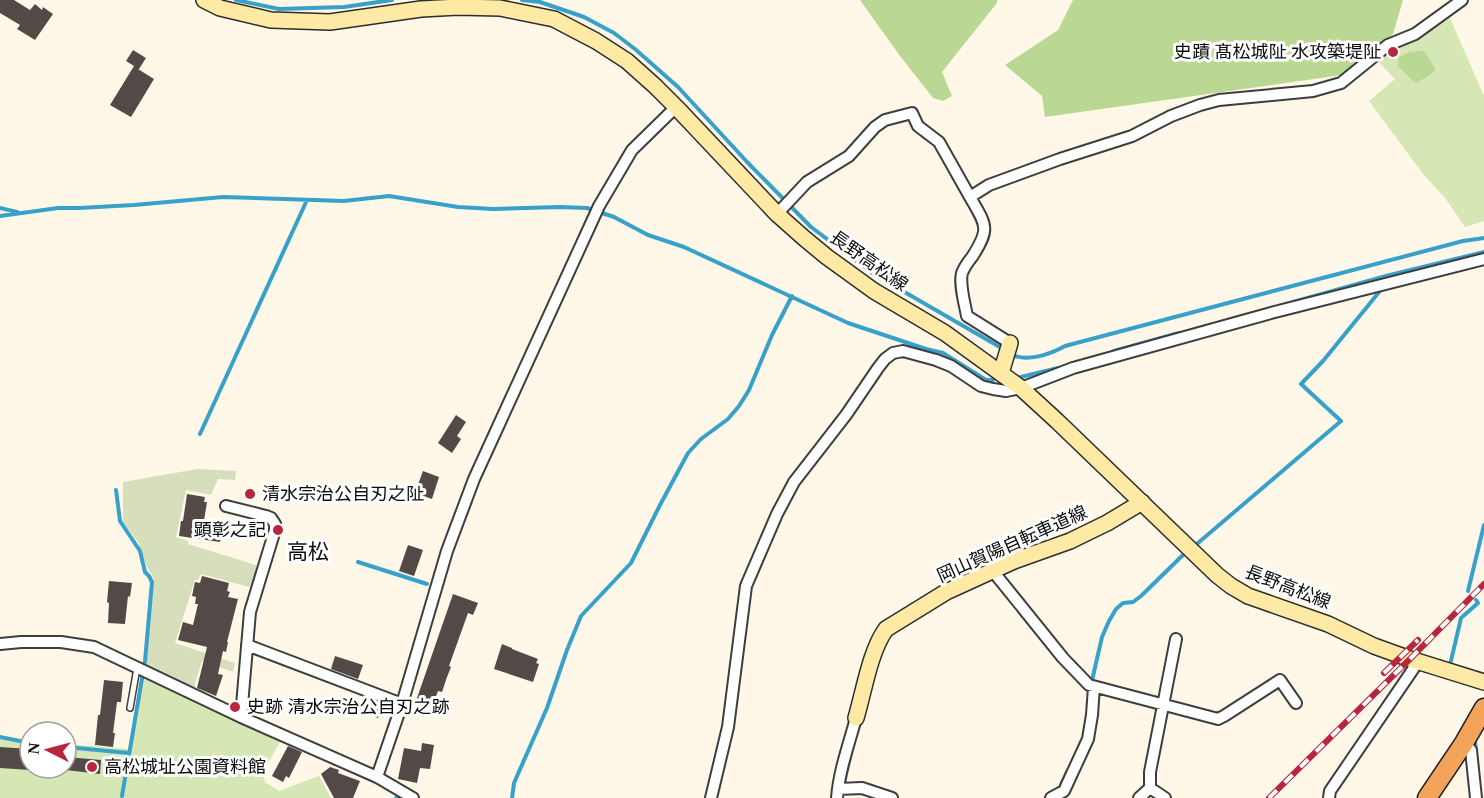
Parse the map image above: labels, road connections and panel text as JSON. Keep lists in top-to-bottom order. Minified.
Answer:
{"streets":{"main road":["長野高松線","岡山賀陽自転車道線"]},"crossings":[["長野高松線","岡山賀陽自転車道線"]],"districts":["高松"],"places":["史蹟 髙松城阯 水攻築堤阯","清水宗治公自刃之阯","顕彰之記","史跡 清水宗治公自刃之跡","高松城址公園資料館"],"north":"left"}
